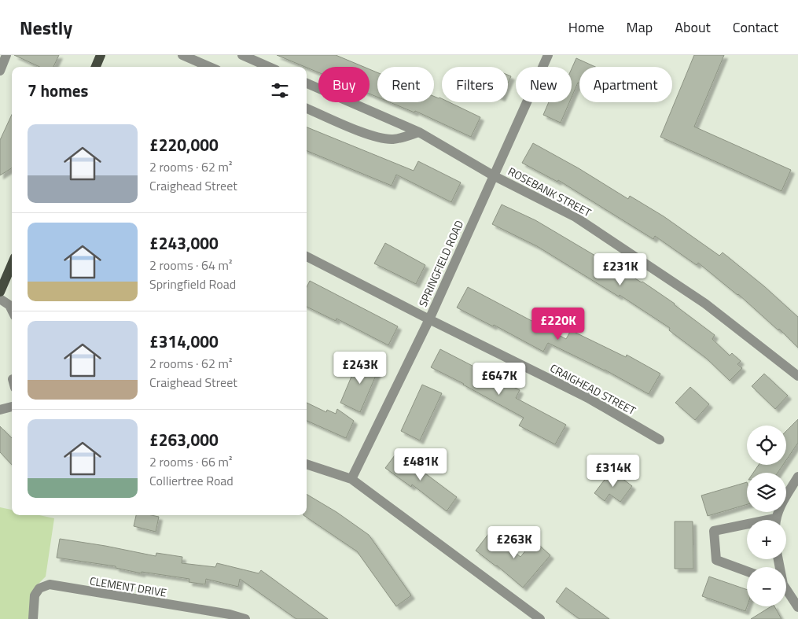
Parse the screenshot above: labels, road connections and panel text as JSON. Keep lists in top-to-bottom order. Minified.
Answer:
{"streets":{"street":["ROSEBANK STREET","SPRINGFIELD ROAD","CRAIGHEAD STREET","CLEMENT DRIVE"]},"crossings":[["ROSEBANK STREET","SPRINGFIELD ROAD"],["SPRINGFIELD ROAD","CRAIGHEAD STREET"]],"page":{"header":"Nestly","nav":["Home","Map","About","Contact"],"chip":["Buy","Rent","Filters","New","Apartment"],"heading":"7 homes","list":[{"name":"£220,000","note":"2 rooms · 62 m² · Craighead Street"},{"name":"£243,000","note":"2 rooms · 64 m² · Springfield Road"},{"name":"£314,000","note":"2 rooms · 62 m² · Craighead Street"},{"name":"£263,000","note":"2 rooms · 66 m² · Colliertree Road"}],"price":["£231K","£220K","£243K","£647K","£481K","£314K","£263K"],"map_buttons":["+","−"]}}
